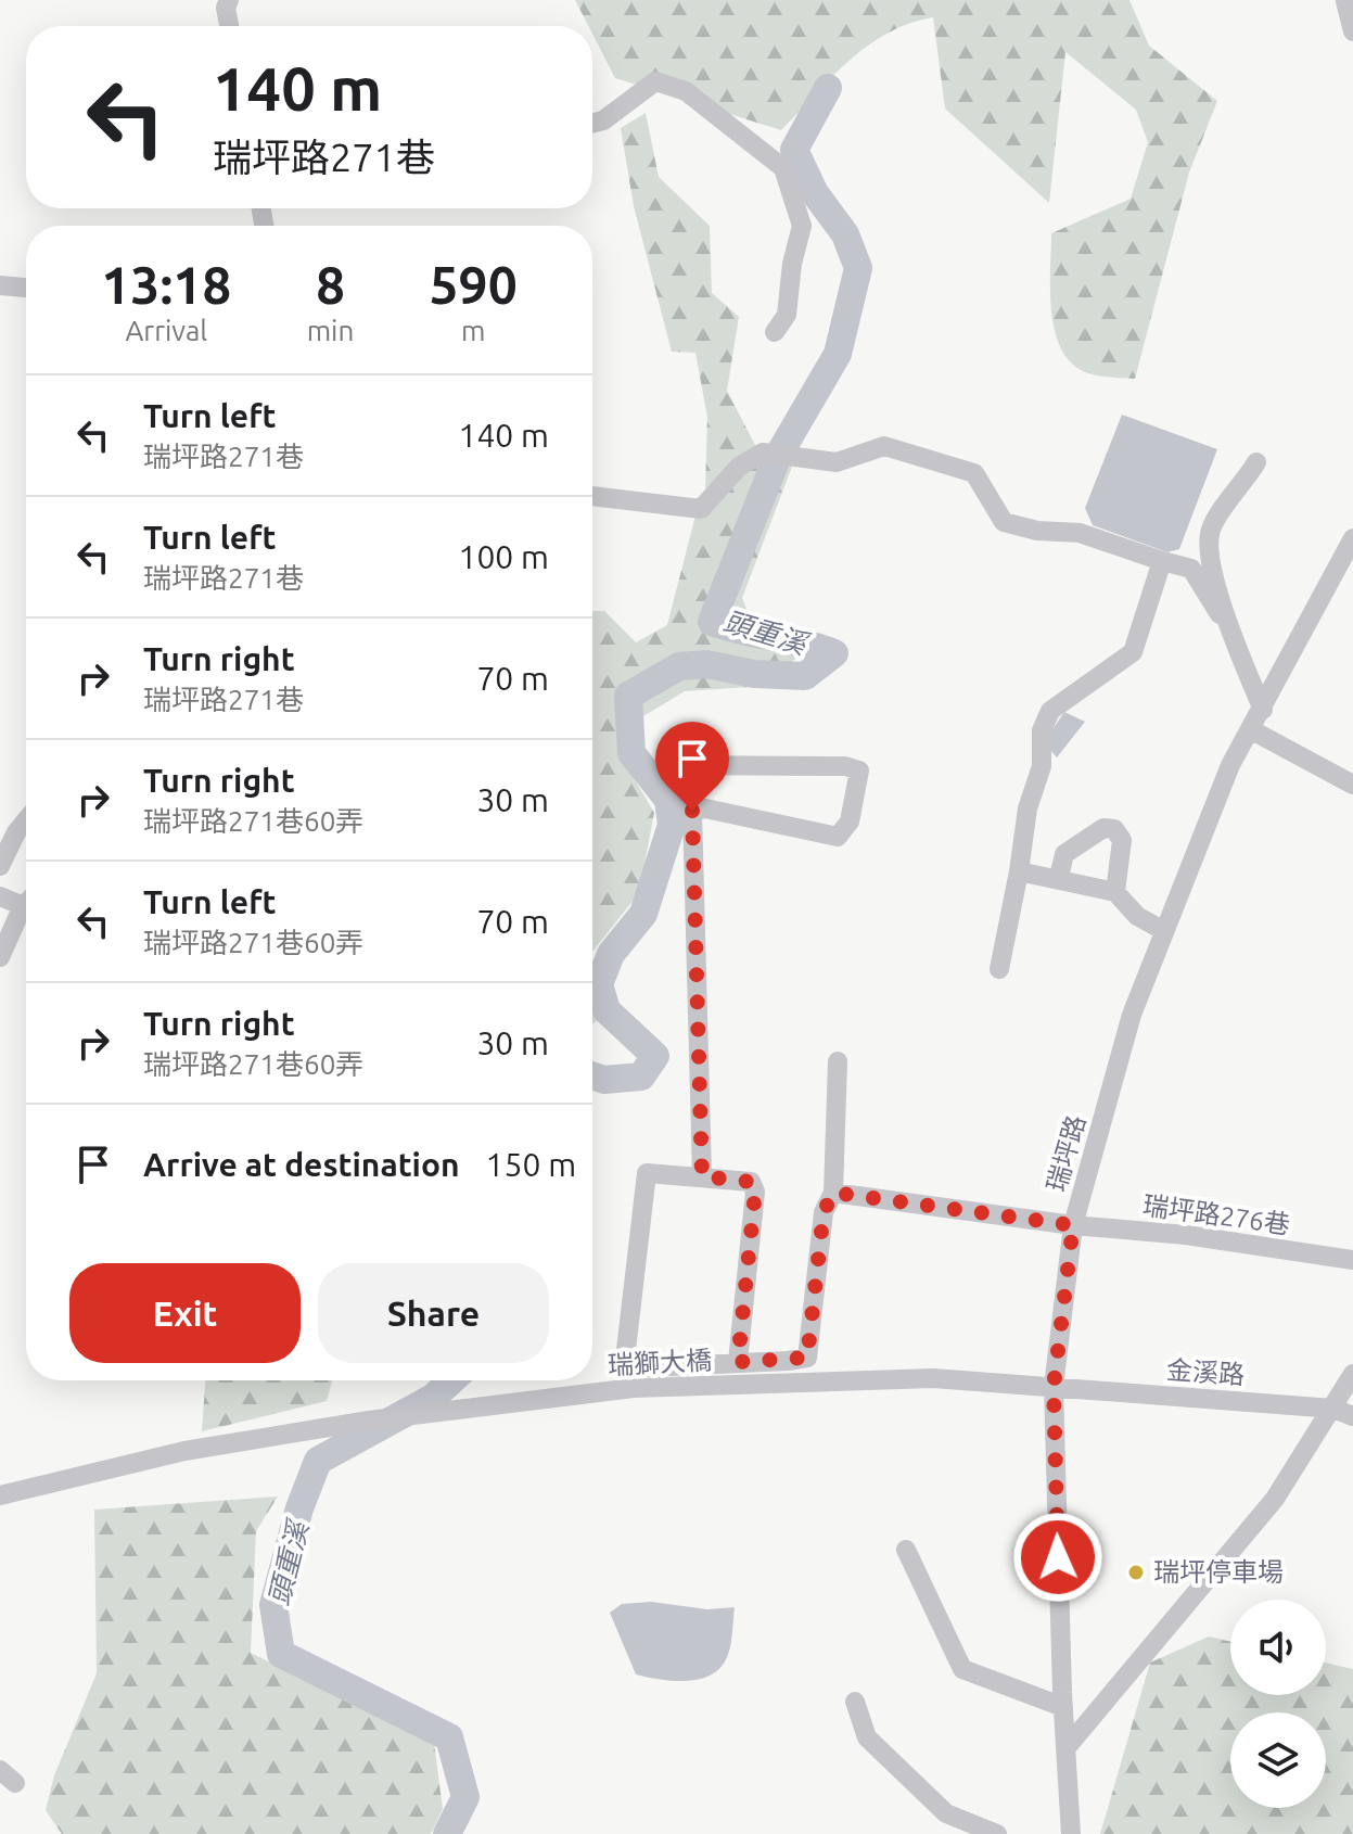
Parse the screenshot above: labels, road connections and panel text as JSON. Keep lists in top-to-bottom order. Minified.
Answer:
{"streets":{"street":["瑞坪路","瑞坪路276巷","瑞獅大橋","金溪路"]},"crossings":[["瑞坪路","瑞坪路276巷"],["瑞坪路","瑞獅大橋"],["瑞坪路","金溪路"],["瑞獅大橋","金溪路"]],"water":["頭重溪"],"places":["瑞坪停車場"],"page":{"turn":["140 m","瑞坪路271巷"],"eta":["13:18","Arrival","8","min","590","m"],"list":[{"name":"Turn left","note":"瑞坪路271巷","value":"140 m"},{"name":"Turn left","note":"瑞坪路271巷","value":"100 m"},{"name":"Turn right","note":"瑞坪路271巷","value":"70 m"},{"name":"Turn right","note":"瑞坪路271巷60弄","value":"30 m"},{"name":"Turn left","note":"瑞坪路271巷60弄","value":"70 m"},{"name":"Turn right","note":"瑞坪路271巷60弄","value":"30 m"},{"name":"Arrive at destination","value":"150 m"}],"buttons":["Exit","Share"]}}
